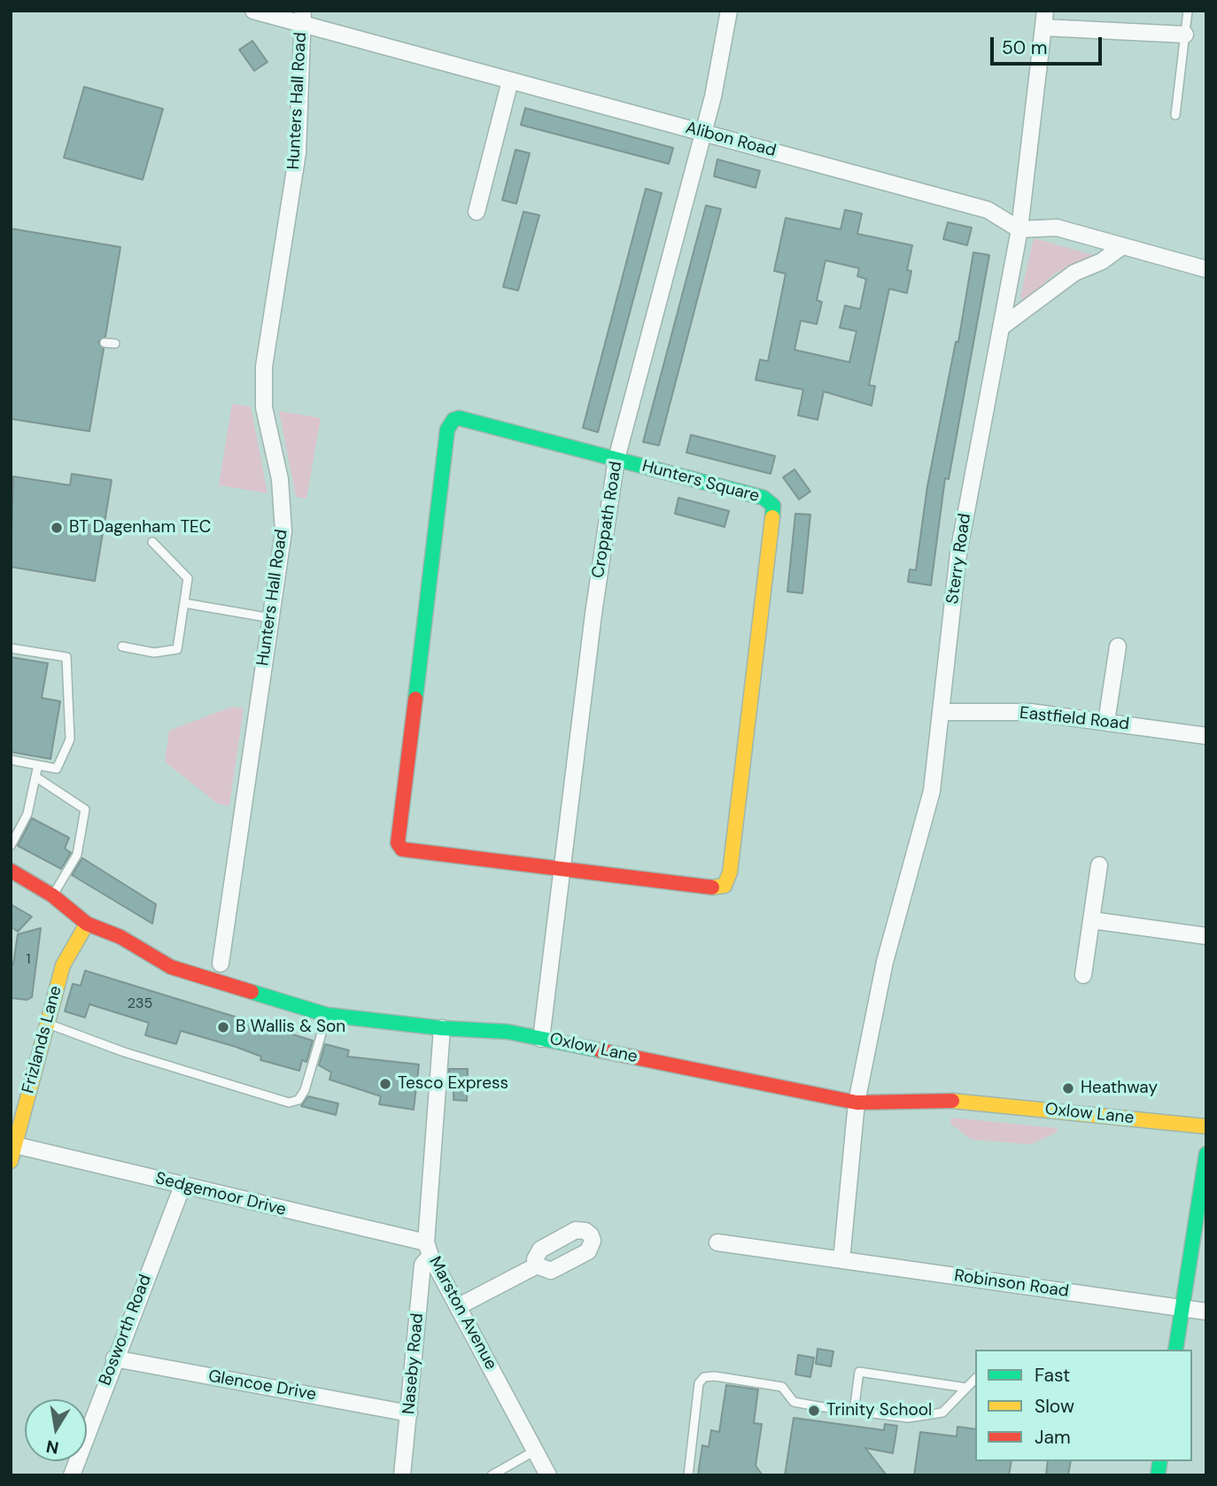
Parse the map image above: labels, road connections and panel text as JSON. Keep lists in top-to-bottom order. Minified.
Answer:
{"streets":{"street":["Hunters Hall Road","Alibon Road","Hunters Square","Croppath Road","Sterry Road","Eastfield Road","Frizlands Lane","Oxlow Lane","Sedgemoor Drive","Robinson Road","Marston Avenue","Bosworth Road","Naseby Road","Glencoe Drive"]},"crossings":[["Hunters Hall Road","Alibon Road"],["Alibon Road","Croppath Road"],["Alibon Road","Sterry Road"],["Hunters Square","Croppath Road"],["Croppath Road","Oxlow Lane"],["Sterry Road","Eastfield Road"],["Sterry Road","Oxlow Lane"],["Frizlands Lane","Oxlow Lane"],["Frizlands Lane","Sedgemoor Drive"],["Oxlow Lane","Marston Avenue"],["Sedgemoor Drive","Marston Avenue"],["Sedgemoor Drive","Bosworth Road"],["Sedgemoor Drive","Naseby Road"],["Marston Avenue","Naseby Road"],["Bosworth Road","Glencoe Drive"],["Naseby Road","Glencoe Drive"]],"places":["BT Dagenham TEC","B Wallis & Son","Tesco Express","Heathway","Trinity School"],"house_numbers":["1","235"],"legend":["Fast","Slow","Jam"],"scale_bar":"50 m","north":"bottom"}
